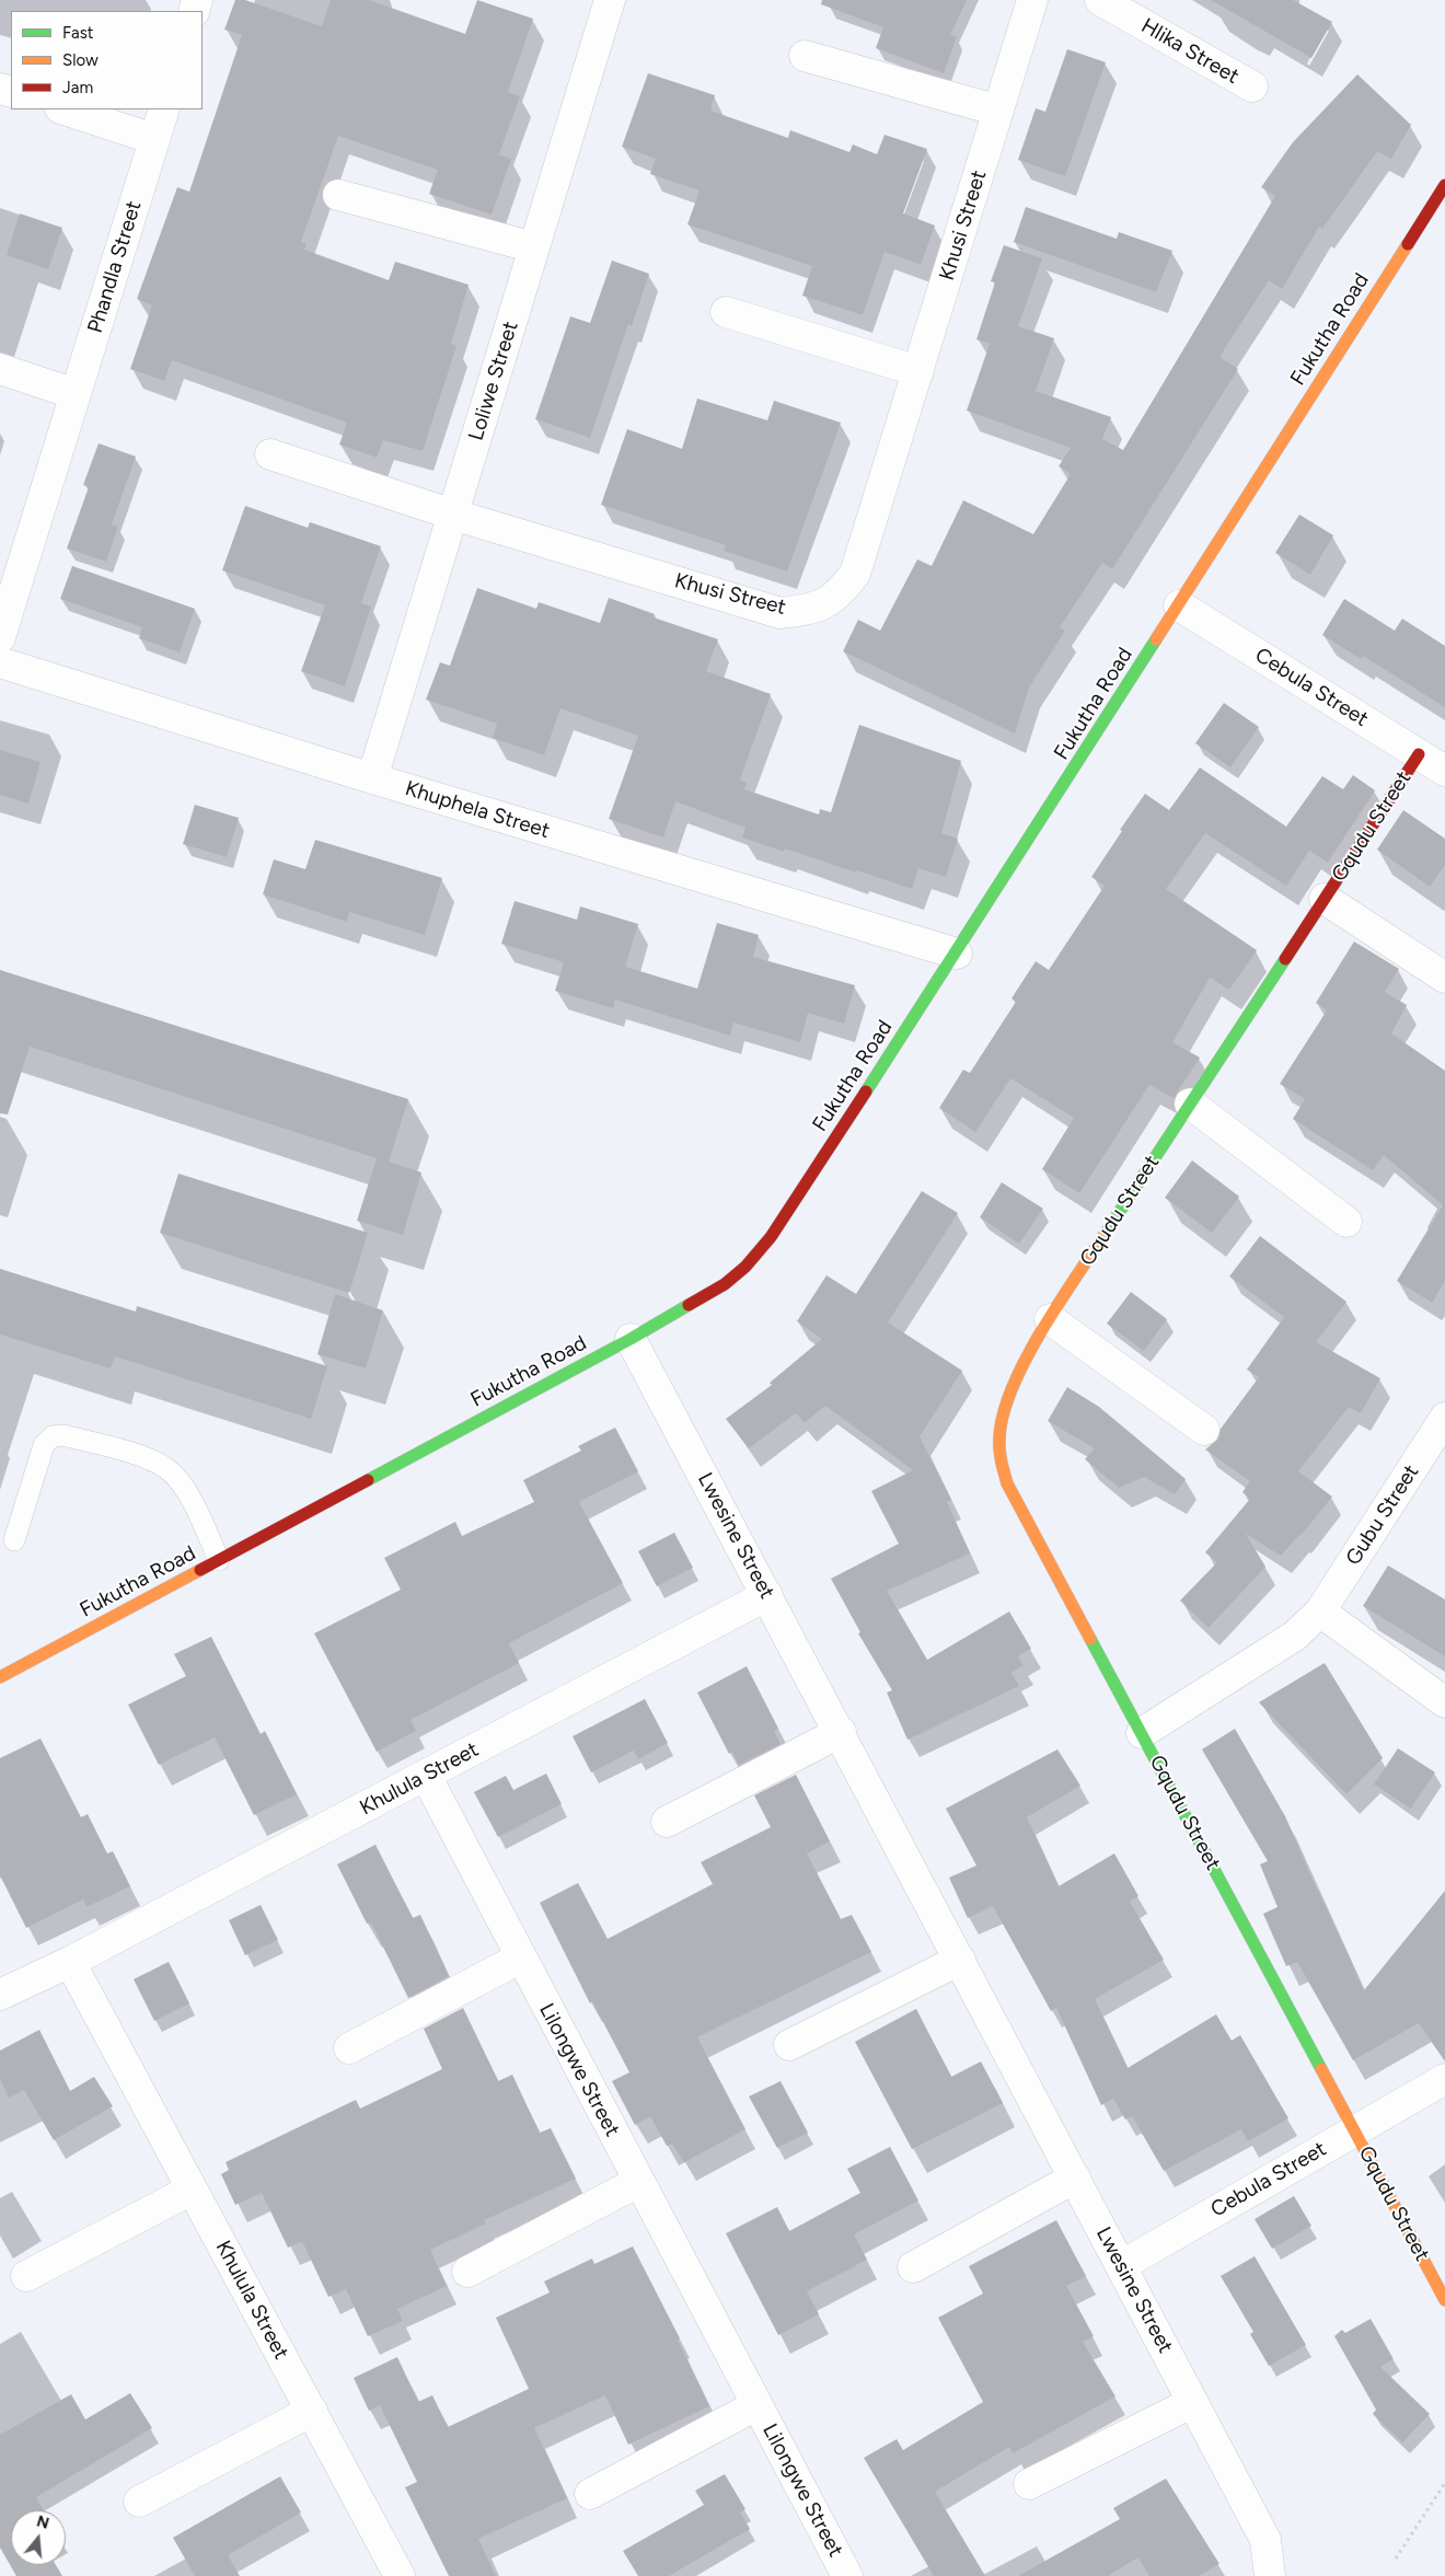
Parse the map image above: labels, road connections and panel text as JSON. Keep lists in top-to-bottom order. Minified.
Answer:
{"streets":{"street":["Hlika Street","Khusi Street","Phandla Street","Fukutha Road","Loliwe Street","Cebula Street","Khuphela Street","Gqudu Street","Gubu Street","Lwesine Street","Khulula Street","Lilongwe Street"]},"crossings":[["Khusi Street","Loliwe Street"],["Fukutha Road","Cebula Street"],["Fukutha Road","Khuphela Street"],["Fukutha Road","Lwesine Street"],["Loliwe Street","Khuphela Street"],["Cebula Street","Gqudu Street"],["Cebula Street","Lwesine Street"],["Gqudu Street","Gubu Street"],["Lwesine Street","Khulula Street"],["Khulula Street","Lilongwe Street"]],"legend":["Fast","Slow","Jam"],"north":"top"}
